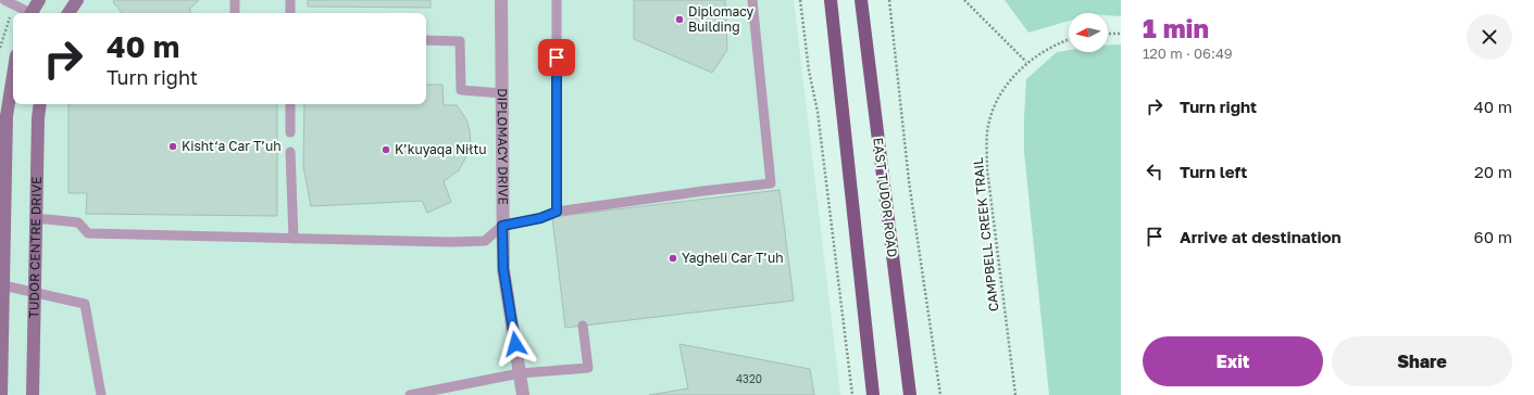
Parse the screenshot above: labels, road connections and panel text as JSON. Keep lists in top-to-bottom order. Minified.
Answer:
{"streets":{"main road":["EAST TUDOR ROAD"],"street":["DIPLOMACY DRIVE","TUDOR CENTRE DRIVE"],"path":["CAMPBELL CREEK TRAIL"]},"places":["Diplomacy Building","Kisht‘a Car T’uh","K’kuyaqa Niłtu","Yagheli Car T’uh"],"house_numbers":["4320"],"north":"left","page":{"heading":["1 min","120 m · 06:49"],"turn":["40 m","Turn right"],"list":[{"name":"Turn right","value":"40 m"},{"name":"Turn left","value":"20 m"},{"name":"Arrive at destination","value":"60 m"}],"buttons":["Exit","Share"]}}
